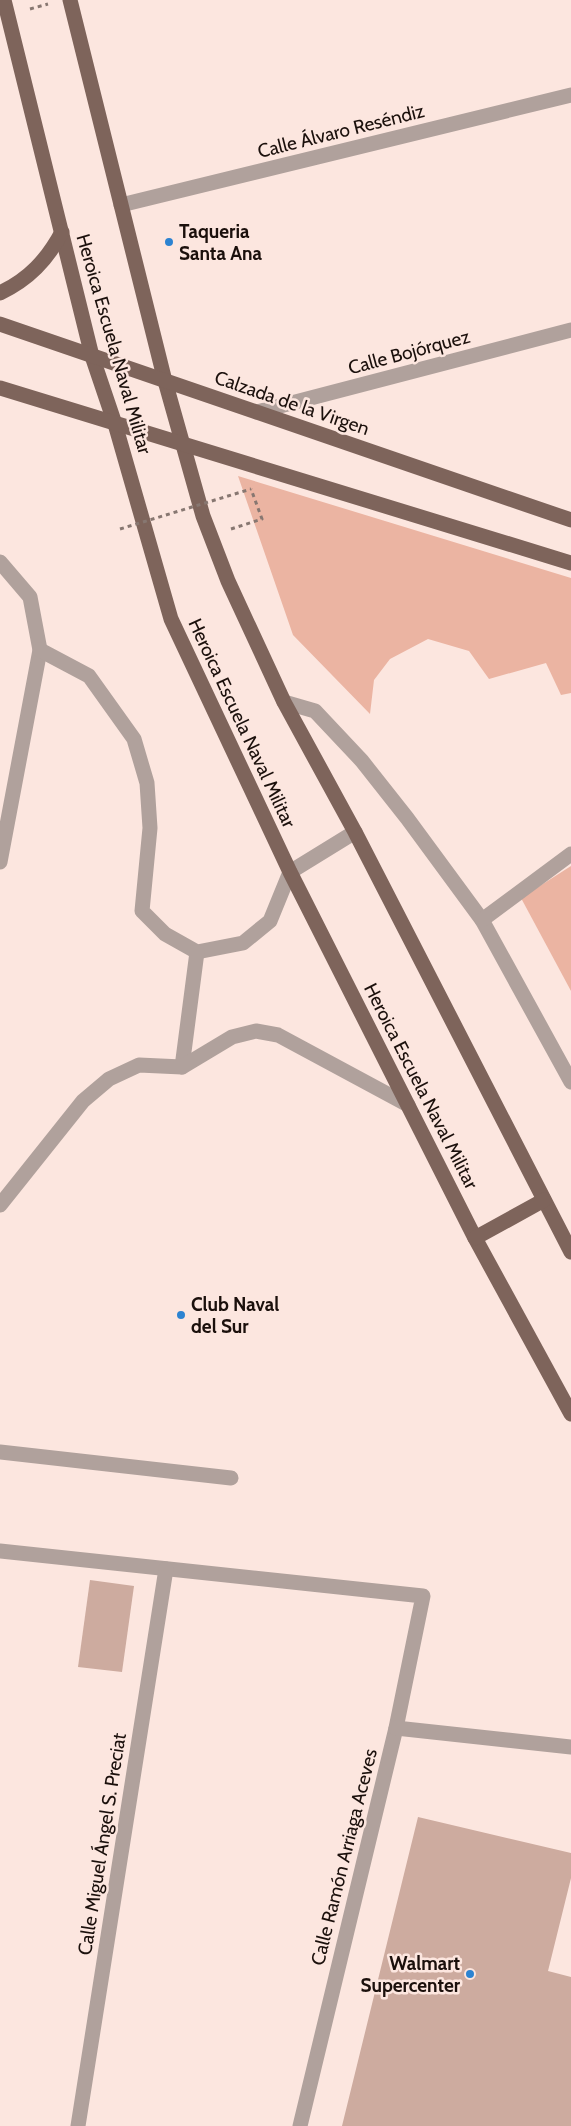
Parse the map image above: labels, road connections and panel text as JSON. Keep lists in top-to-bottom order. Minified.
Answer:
{"streets":{"main road":["Heroica Escuela Naval Militar","Calzada de la Virgen"],"street":["Calle Álvaro Reséndiz","Calle Bojórquez","Calle Miguel Ángel S. Preciat","Calle Ramón Arriaga Aceves"]},"crossings":[["Calle Álvaro Reséndiz","Heroica Escuela Naval Militar"],["Heroica Escuela Naval Militar","Calzada de la Virgen"],["Calle Bojórquez","Calzada de la Virgen"],["Calle Miguel Ángel S. Preciat","Calle Ramón Arriaga Aceves"]],"places":["Taqueria Santa Ana","Club Naval del Sur","Walmart Supercenter"]}
